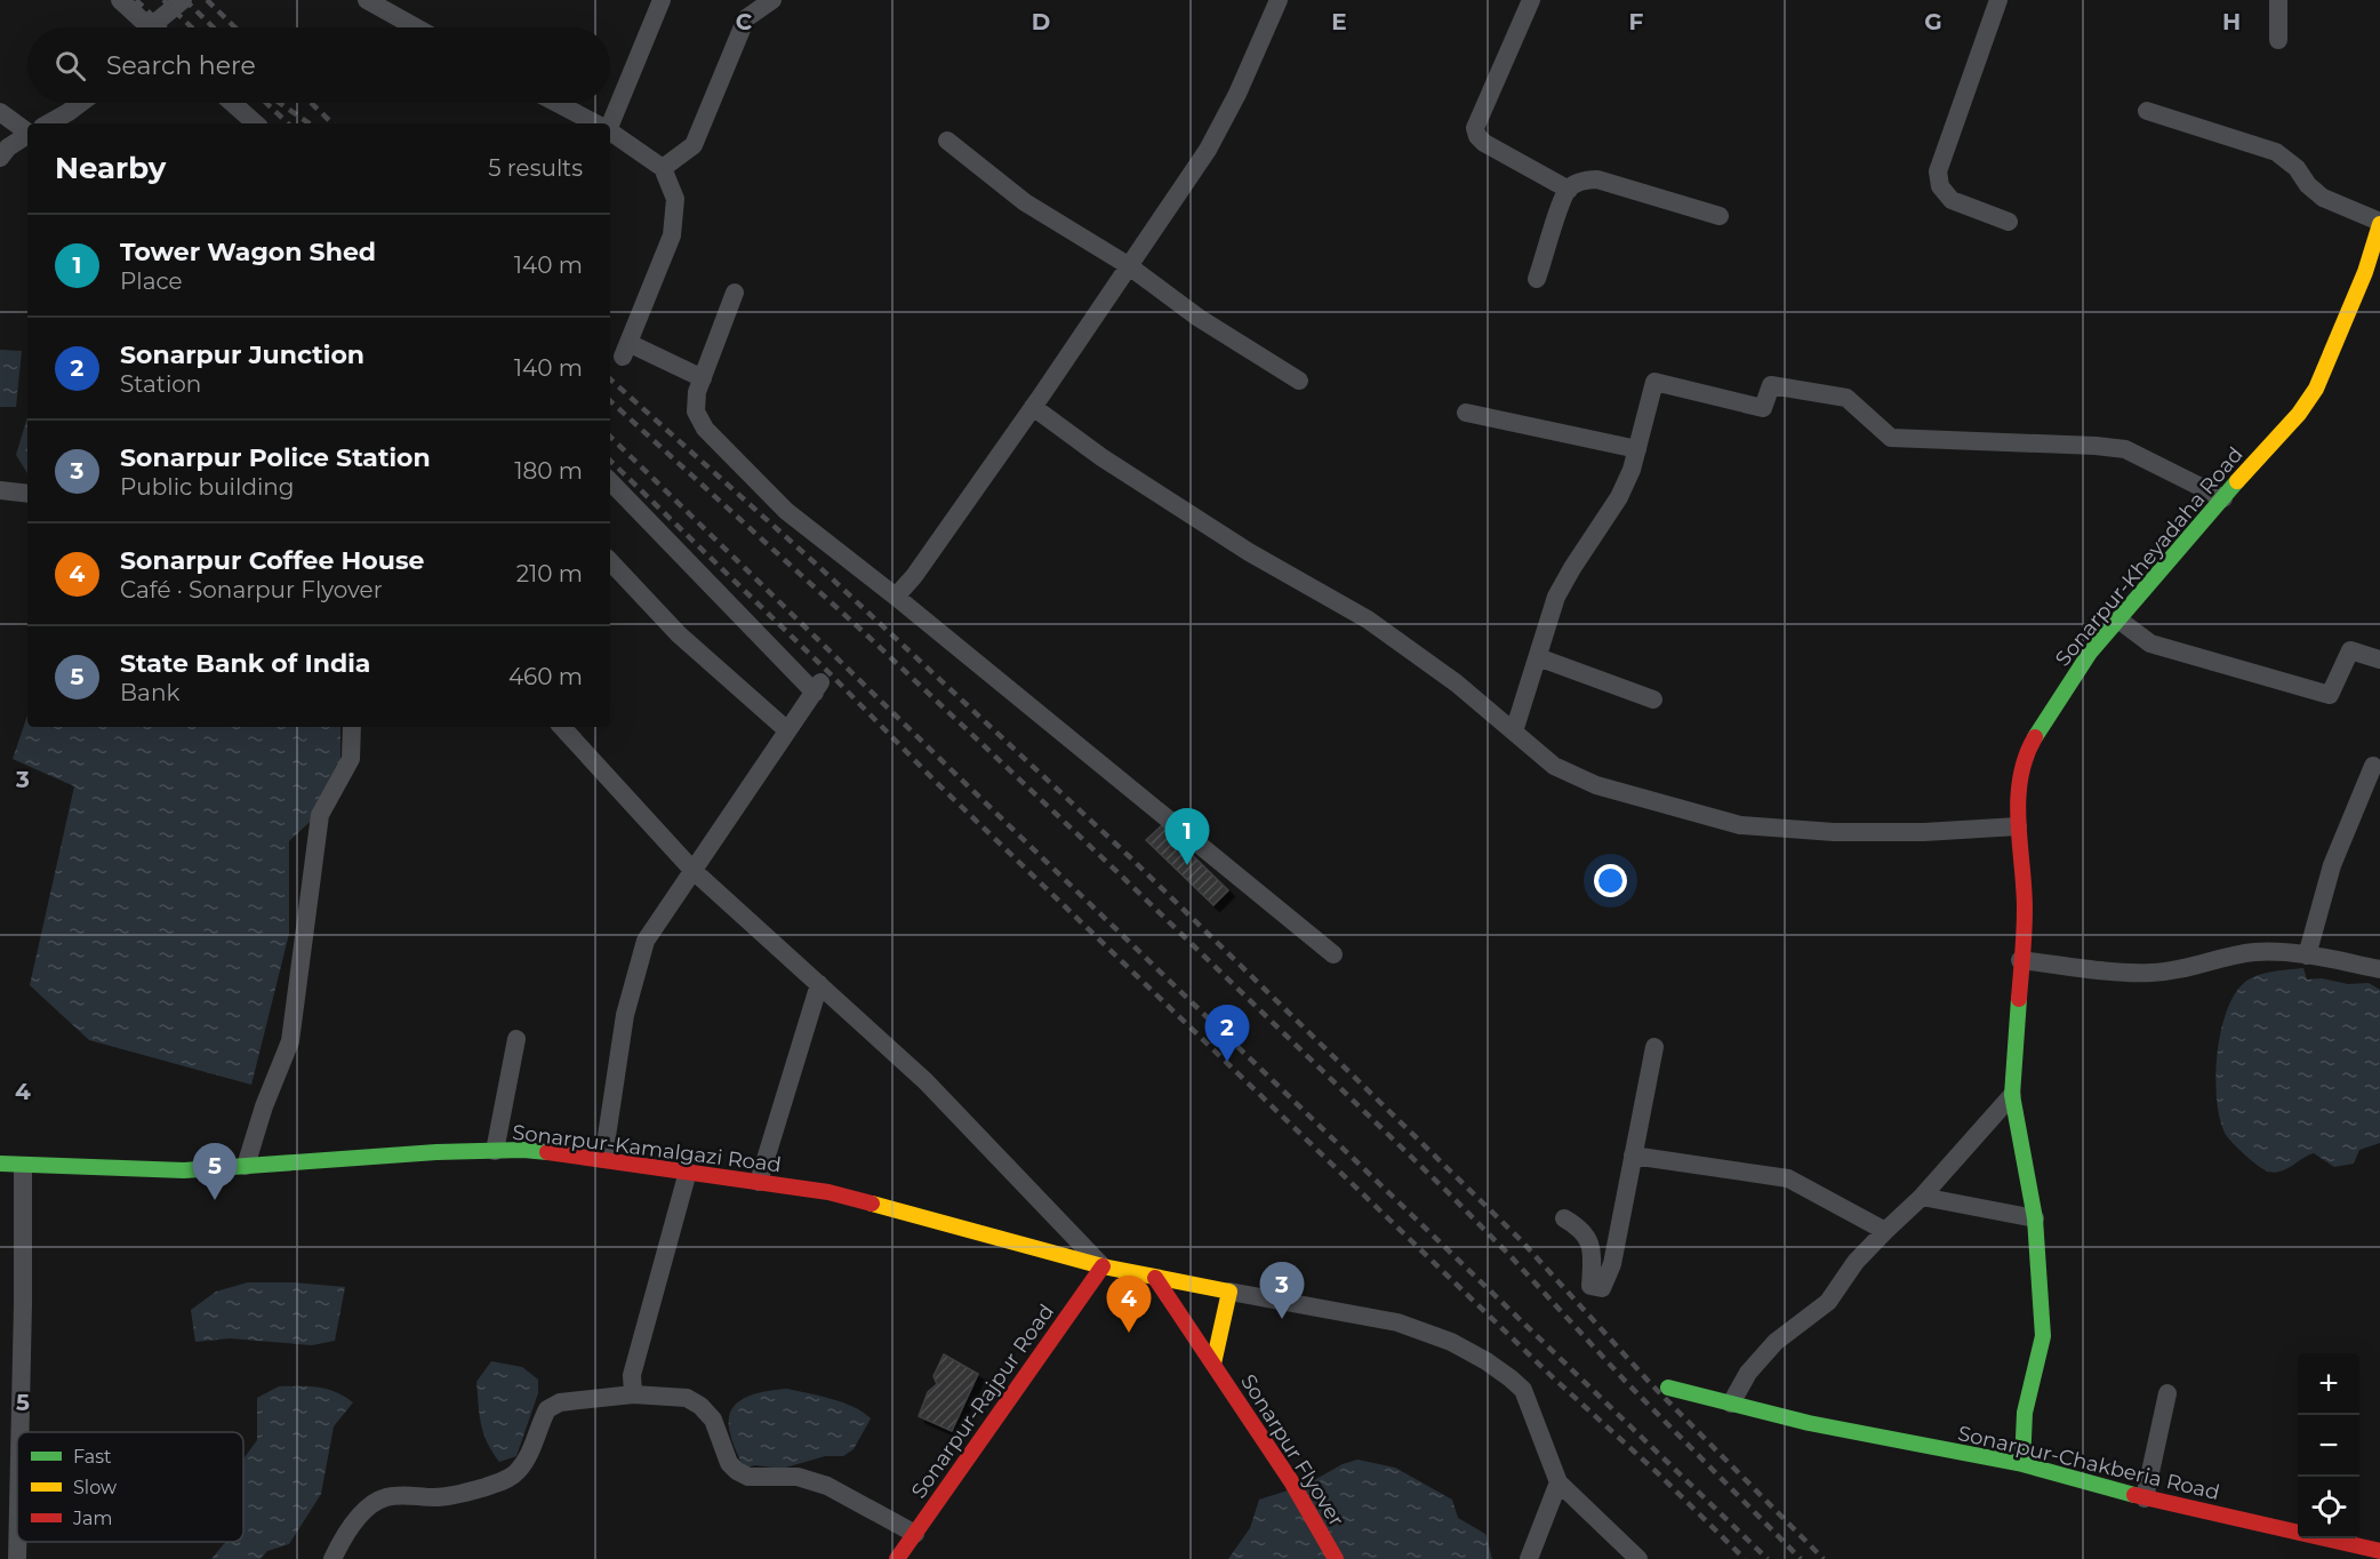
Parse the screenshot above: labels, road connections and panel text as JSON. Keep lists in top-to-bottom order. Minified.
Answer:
{"streets":{"main road":["Sonarpur-Kheyadaha Road","Sonarpur-Kamalgazi Road","Sonarpur-Rajpur Road","Sonarpur Flyover","Sonarpur-Chakberia Road"]},"crossings":[["Sonarpur-Kheyadaha Road","Sonarpur-Chakberia Road"],["Sonarpur-Kamalgazi Road","Sonarpur-Rajpur Road"],["Sonarpur-Kamalgazi Road","Sonarpur Flyover"]],"legend":["Fast","Slow","Jam"],"page":{"search":"Search here","heading":["Nearby","5 results"],"list":[{"mark":"1","name":"Tower Wagon Shed","note":"Place","value":"140 m"},{"mark":"2","name":"Sonarpur Junction","note":"Station","value":"140 m"},{"mark":"3","name":"Sonarpur Police Station","note":"Public building","value":"180 m"},{"mark":"4","name":"Sonarpur Coffee House","note":"Café · Sonarpur Flyover","value":"210 m"},{"mark":"5","name":"State Bank of India","note":"Bank","value":"460 m"}],"pins":["1","2","5","3","4"],"map_buttons":["+","−"]},"grid":{"columns":["C","D","E","F","G","H"],"rows":["3","4","5"]}}
